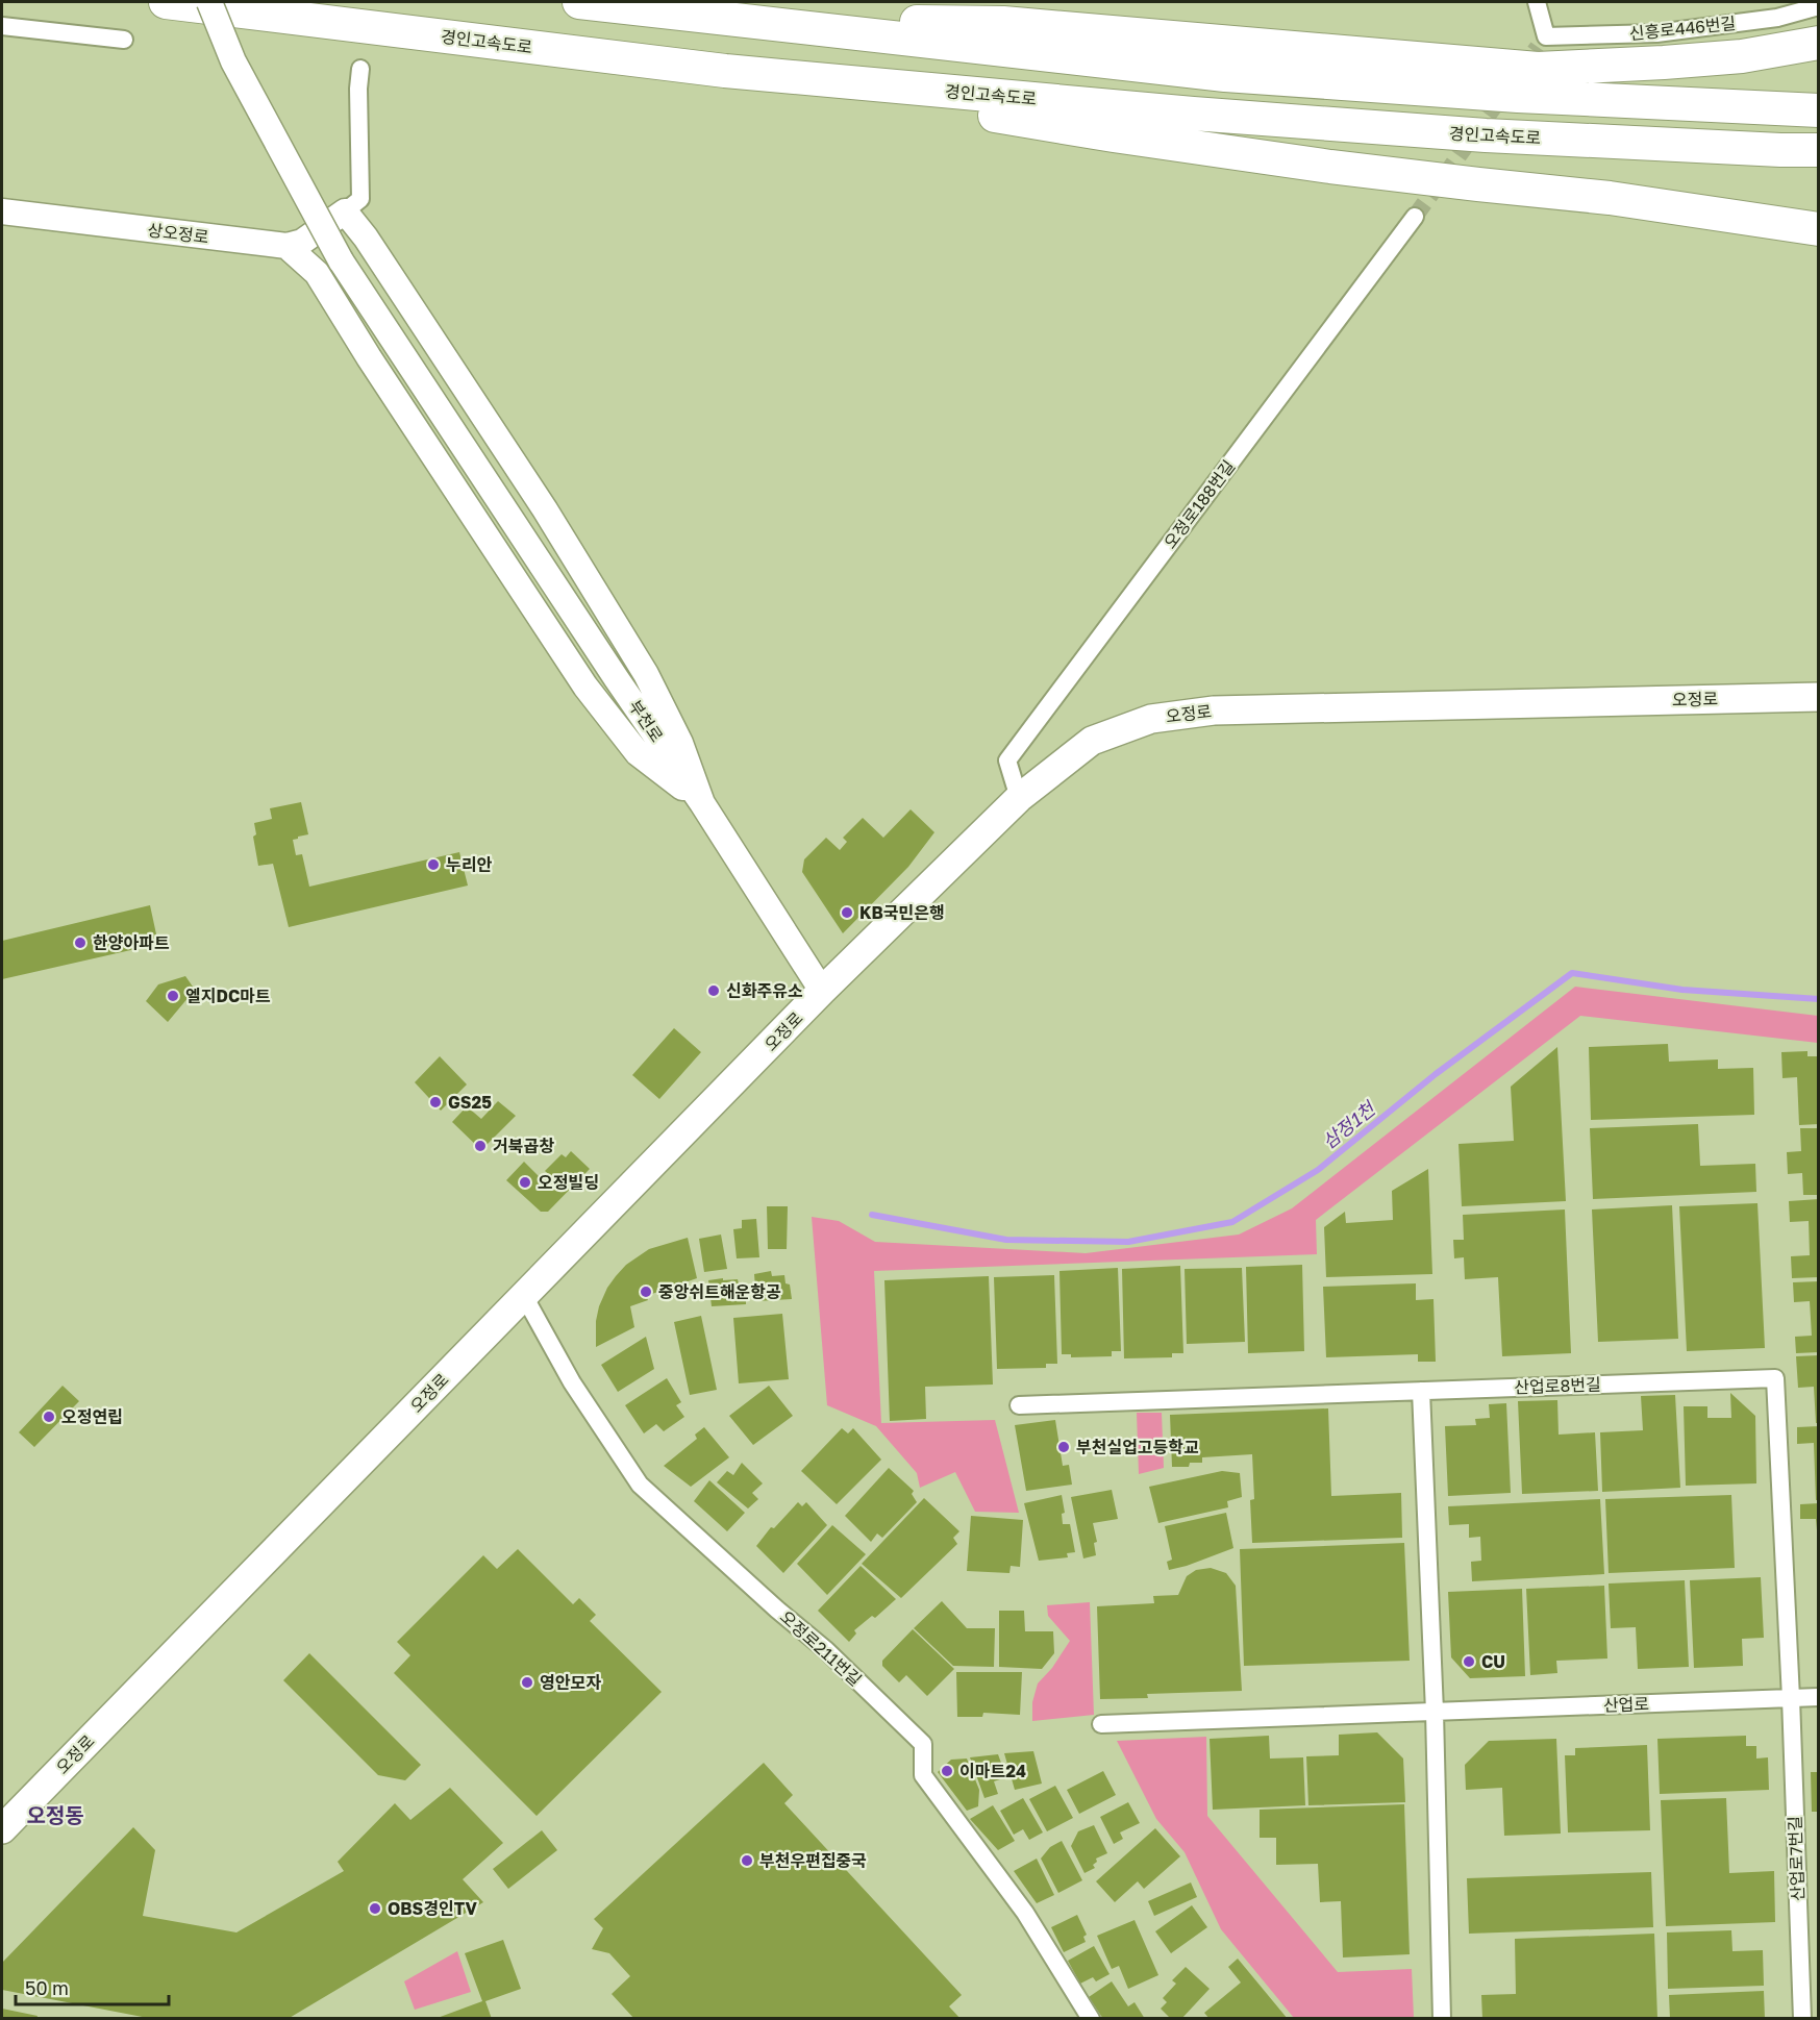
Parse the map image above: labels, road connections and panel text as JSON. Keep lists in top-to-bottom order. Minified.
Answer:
{"streets":{"highway":["경인고속도로"],"main road":["오정로"],"street":["신흥로446번길","상오정로","오정로188번길","부천로","산업로8번길","오정로211번길","산업로","산업로7번길"]},"crossings":[["오정로188번길","오정로"],["오정로","부천로"],["오정로","오정로211번길"],["산업로8번길","산업로"],["산업로8번길","산업로7번길"],["산업로","산업로7번길"]],"districts":["오정동"],"water":["삼정1천"],"places":["누리안","KB국민은행","한양아파트","신화주유소","엘지DC마트","GS25","거북곱창","오정빌딩","중앙쉬트해운항공","오정연립","부천실업고등학교","CU","영안모자","이마트24","부천우편집중국","OBS경인TV"],"scale_bar":"50 m"}
